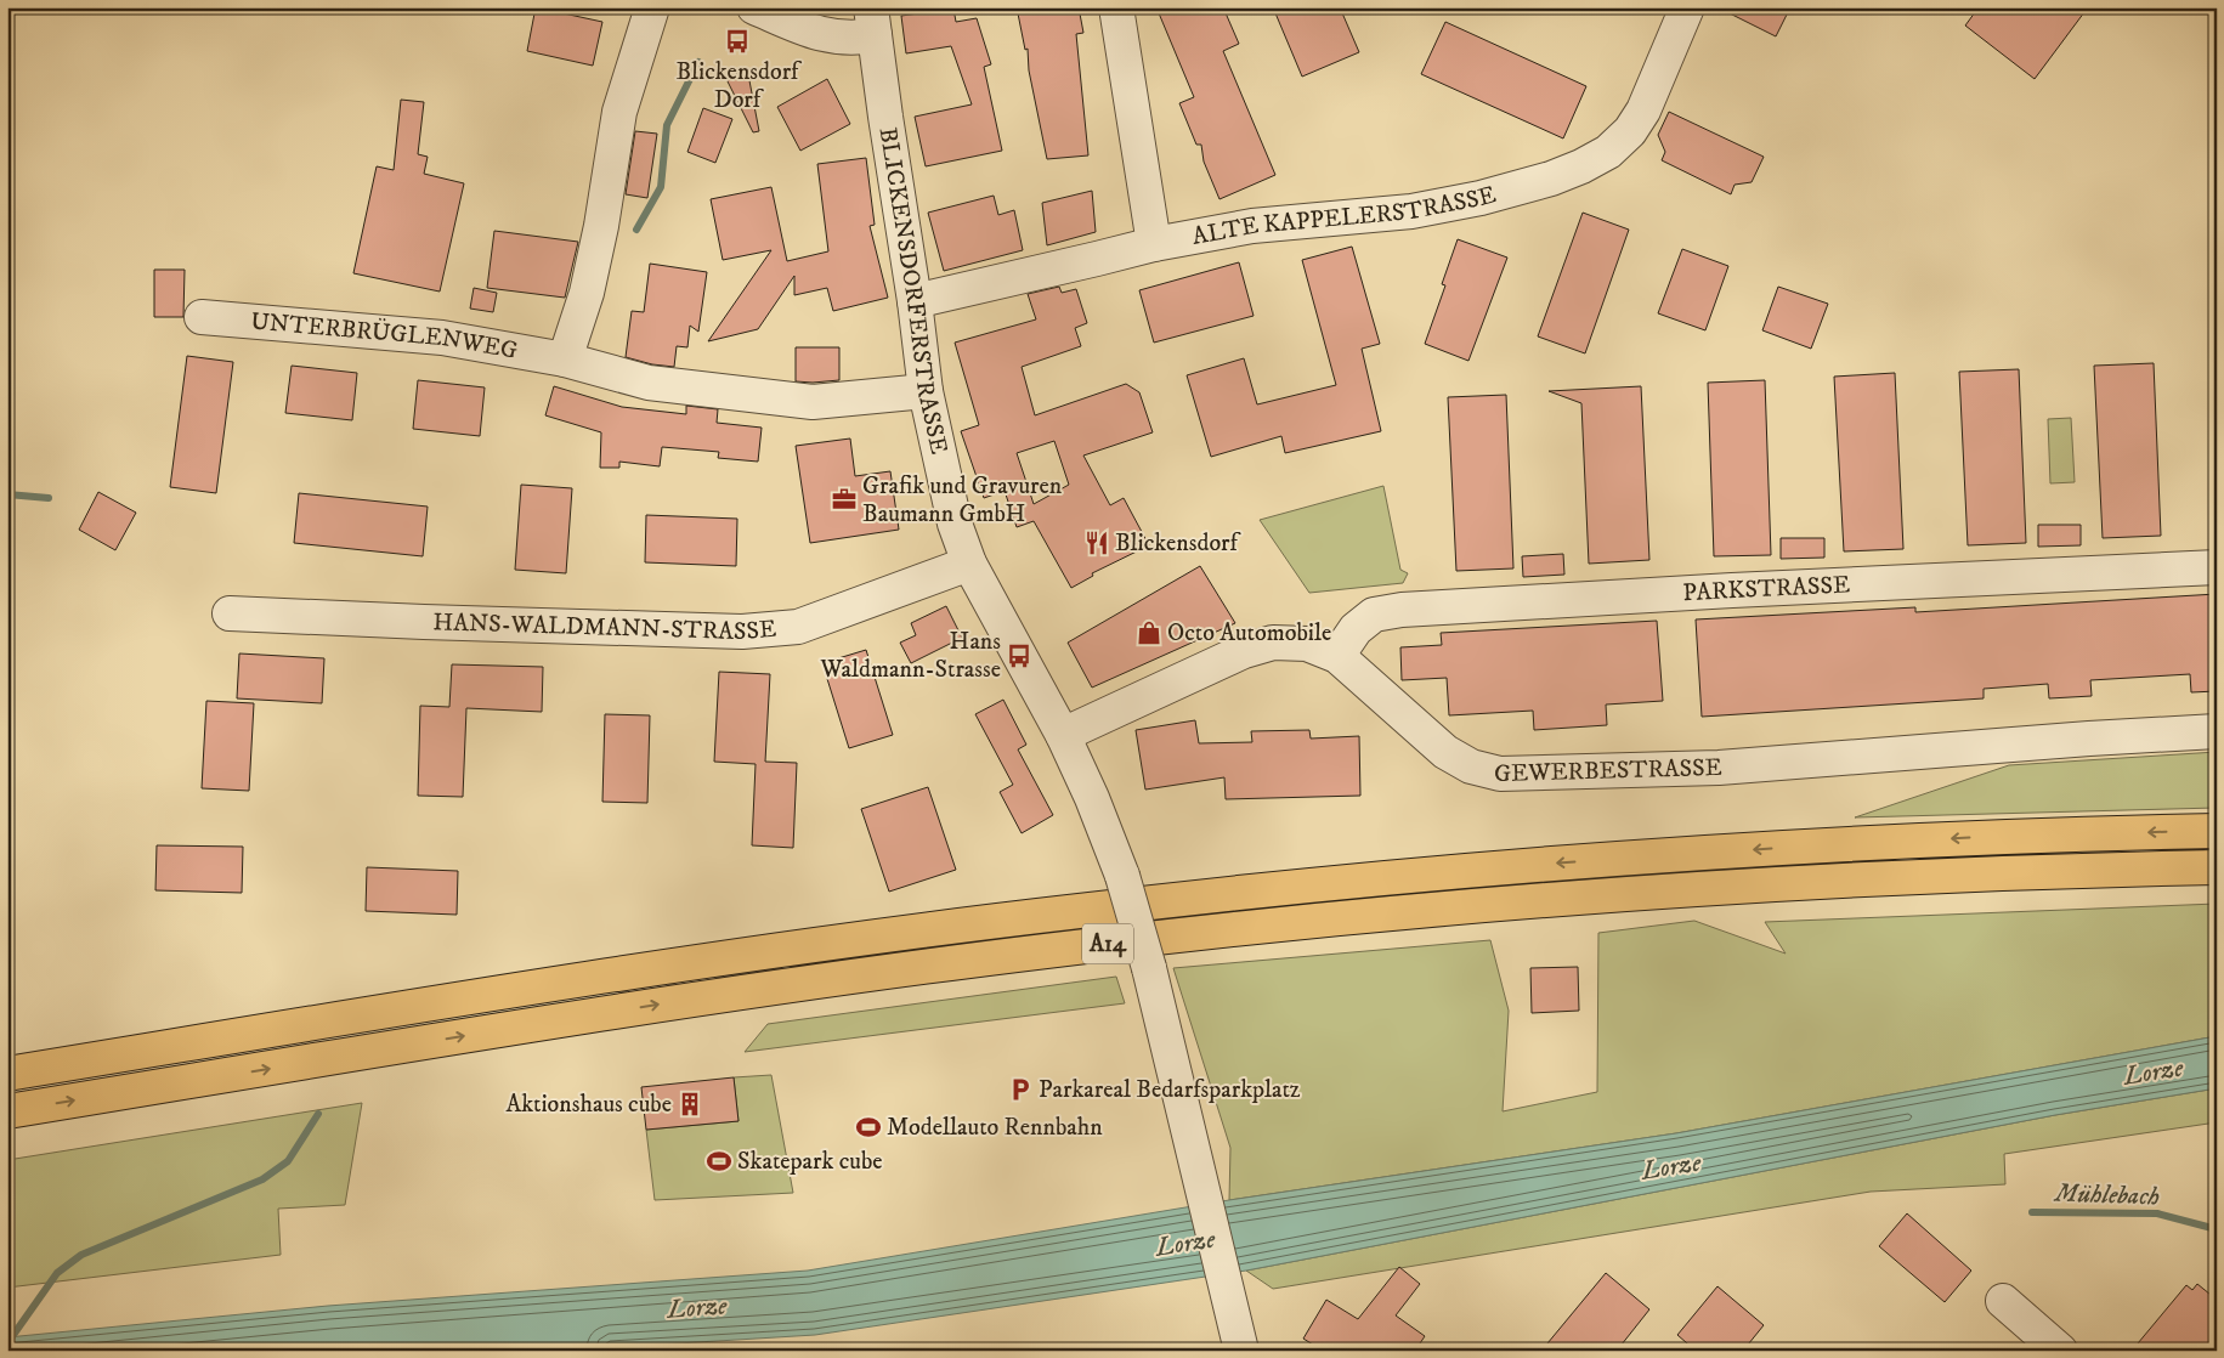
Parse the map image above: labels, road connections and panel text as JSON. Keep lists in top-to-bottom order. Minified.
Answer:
{"streets":{"highway":["A14"],"street":["ALTE KAPPELERSTRASSE","BLICKENSDORFERSTRASSE","UNTERBRÜGLENWEG","PARKSTRASSE","HANS-WALDMANN-STRASSE","GEWERBESTRASSE"]},"crossings":[["ALTE KAPPELERSTRASSE","BLICKENSDORFERSTRASSE"],["BLICKENSDORFERSTRASSE","UNTERBRÜGLENWEG"],["BLICKENSDORFERSTRASSE","HANS-WALDMANN-STRASSE"],["BLICKENSDORFERSTRASSE","GEWERBESTRASSE"],["PARKSTRASSE","GEWERBESTRASSE"]],"water":["Lorze","Mühlebach"],"places":{"bus stop":["Blickensdorf Dorf","Hans Waldmann-Strasse"],"office":["Grafik und Gravuren Baumann GmbH"],"restaurant":["Blickensdorf"],"shop":["Octo Automobile"],"parking":["Parkareal Bedarfsparkplatz"],"building":["Aktionshaus cube"],"sports":["Modellauto Rennbahn","Skatepark cube"]}}
